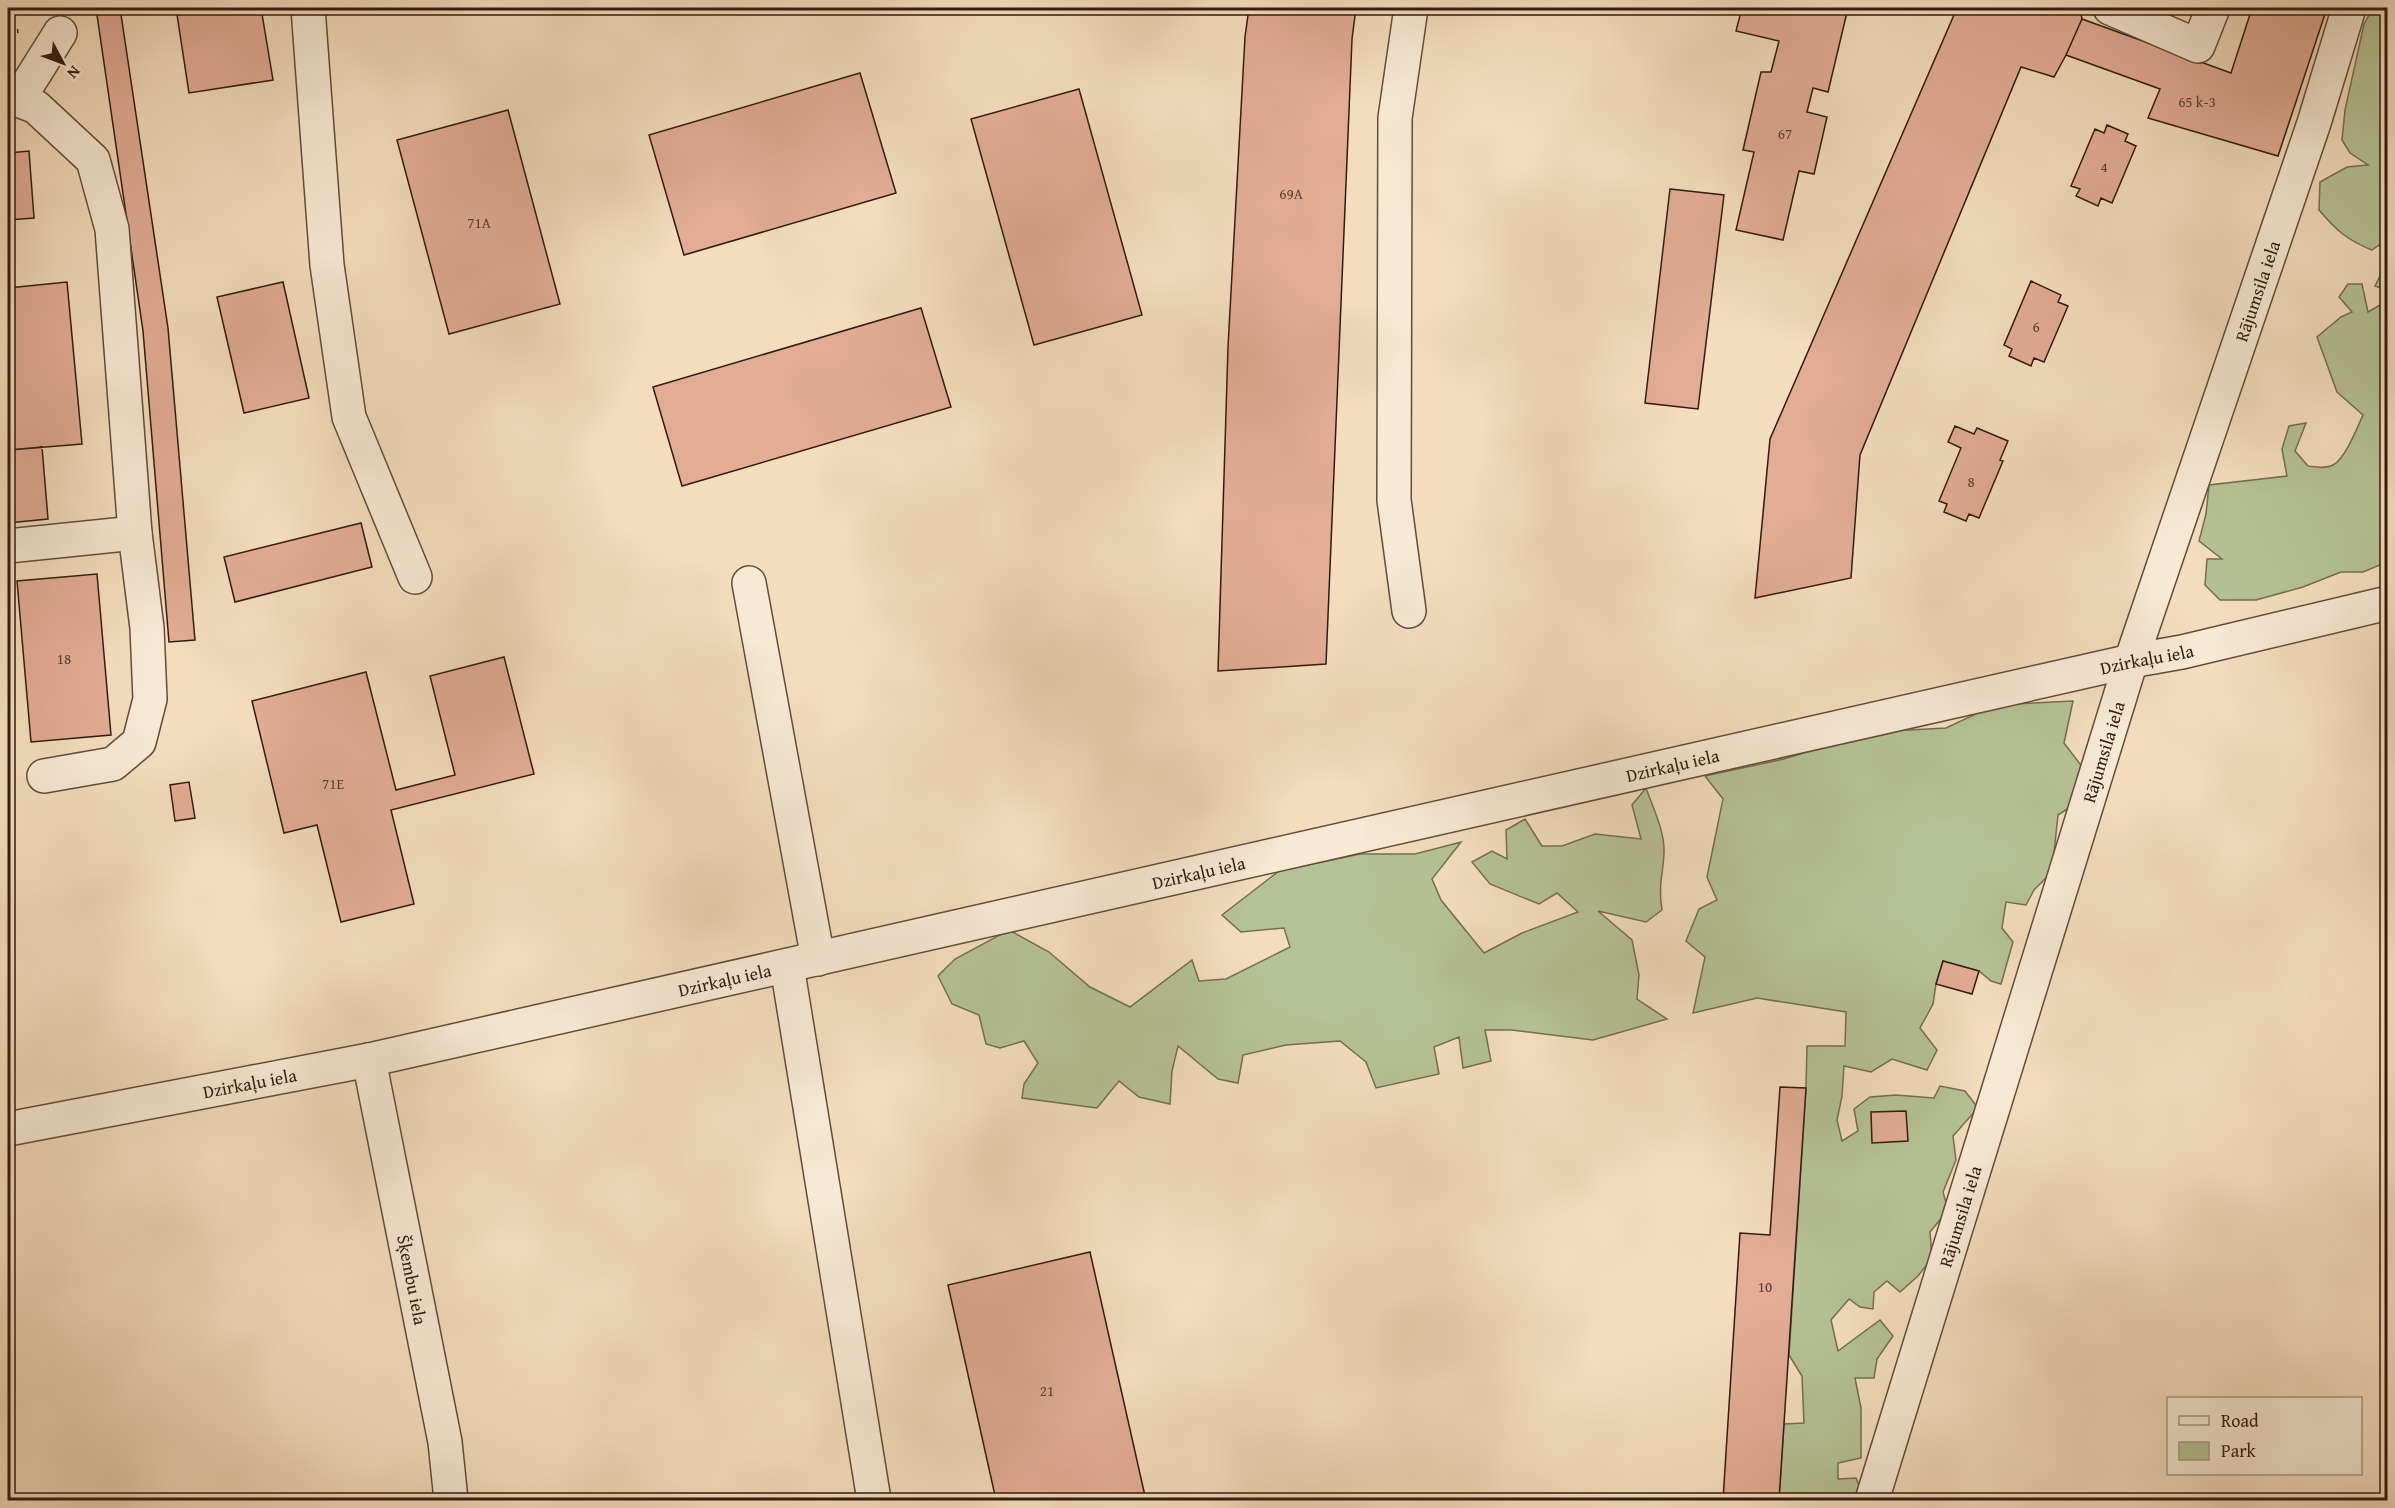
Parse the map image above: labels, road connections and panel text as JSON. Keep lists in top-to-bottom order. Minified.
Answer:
{"streets":{"street":["Rājumsila iela","Dzirkaļu iela","Šķembu iela"]},"crossings":[["Rājumsila iela","Dzirkaļu iela"],["Dzirkaļu iela","Šķembu iela"]],"house_numbers":["65 k-3","67","4","69A","71A","6","8","18","71E","10","21"],"legend":["Road","Park"],"north":"bottom right"}
